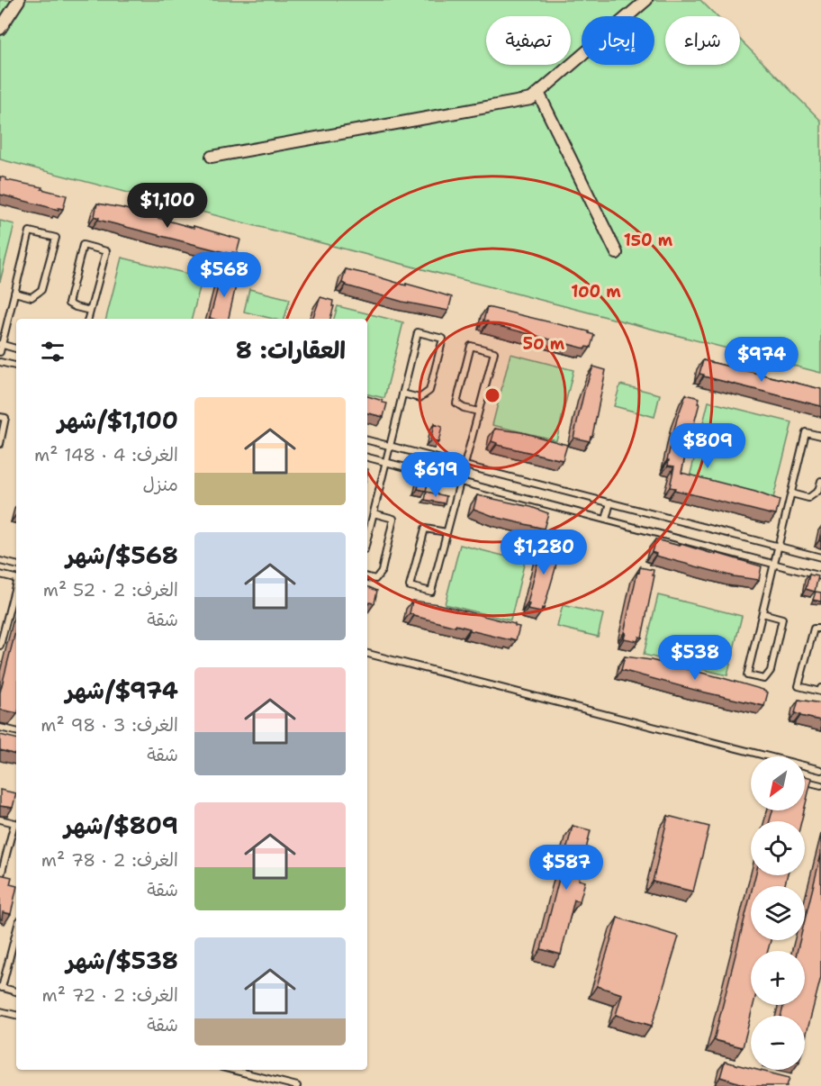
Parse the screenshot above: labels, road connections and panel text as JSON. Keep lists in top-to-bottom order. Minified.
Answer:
{"north":"bottom left","page":{"chip":["شراء","إيجار","تصفية"],"price":["$1,100","$568","$974","$809","$619","$1,280","$538","$587"],"heading":"العقارات: 8","list":[{"name":"$1,100/شهر","note":"الغرف: 4 · 148 m² · منزل"},{"name":"$568/شهر","note":"الغرف: 2 · 52 m² · شقة"},{"name":"$974/شهر","note":"الغرف: 3 · 98 m² · شقة"},{"name":"$809/شهر","note":"الغرف: 2 · 78 m² · شقة"},{"name":"$538/شهر","note":"الغرف: 2 · 72 m² · شقة"}],"map_buttons":["+","−"]},"rings":["150 m","100 m","50 m"]}
